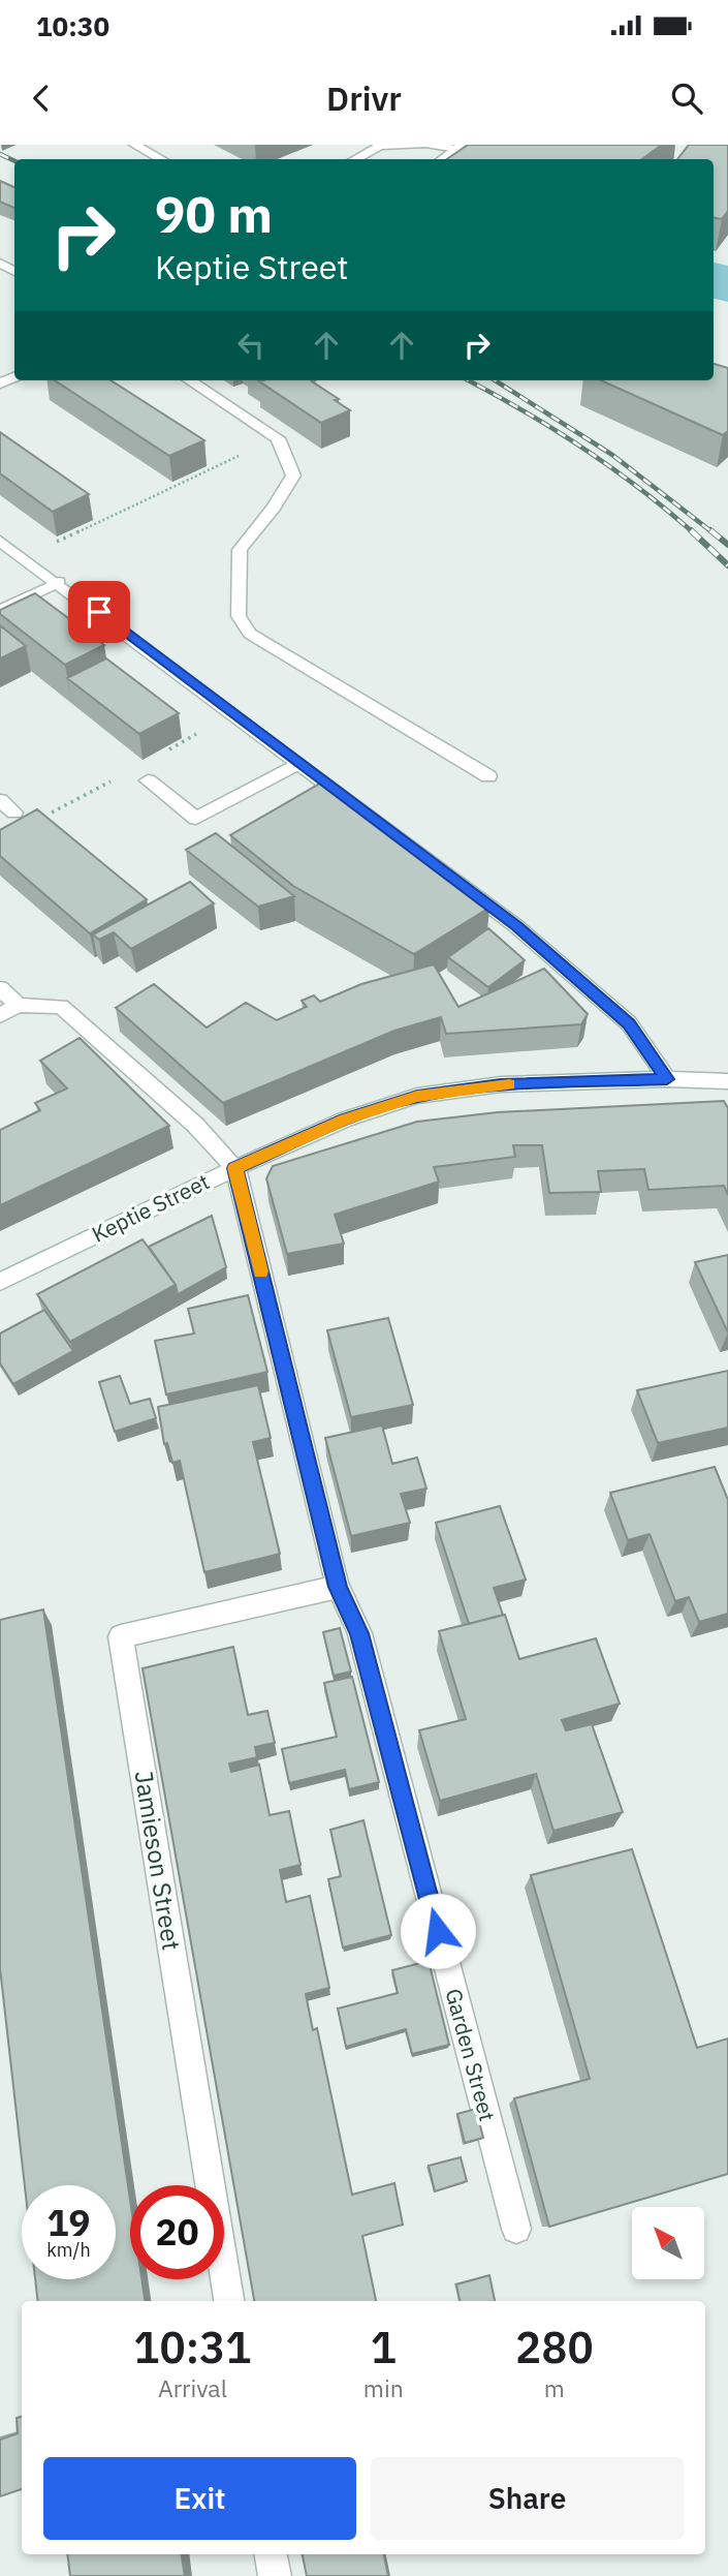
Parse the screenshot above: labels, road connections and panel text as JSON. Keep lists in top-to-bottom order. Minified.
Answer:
{"streets":{"street":["Keptie Street","Jamieson Street","Garden Street"]},"crossings":[["Keptie Street","Garden Street"],["Jamieson Street","Garden Street"]],"north":"top left","page":{"status":"10:30","header":"Drivr","turn":["90 m","Keptie Street"],"speed":"19 km/h","limit":"20","eta":["10:31","Arrival","1","min","280","m"],"buttons":["Exit","Share"]}}
